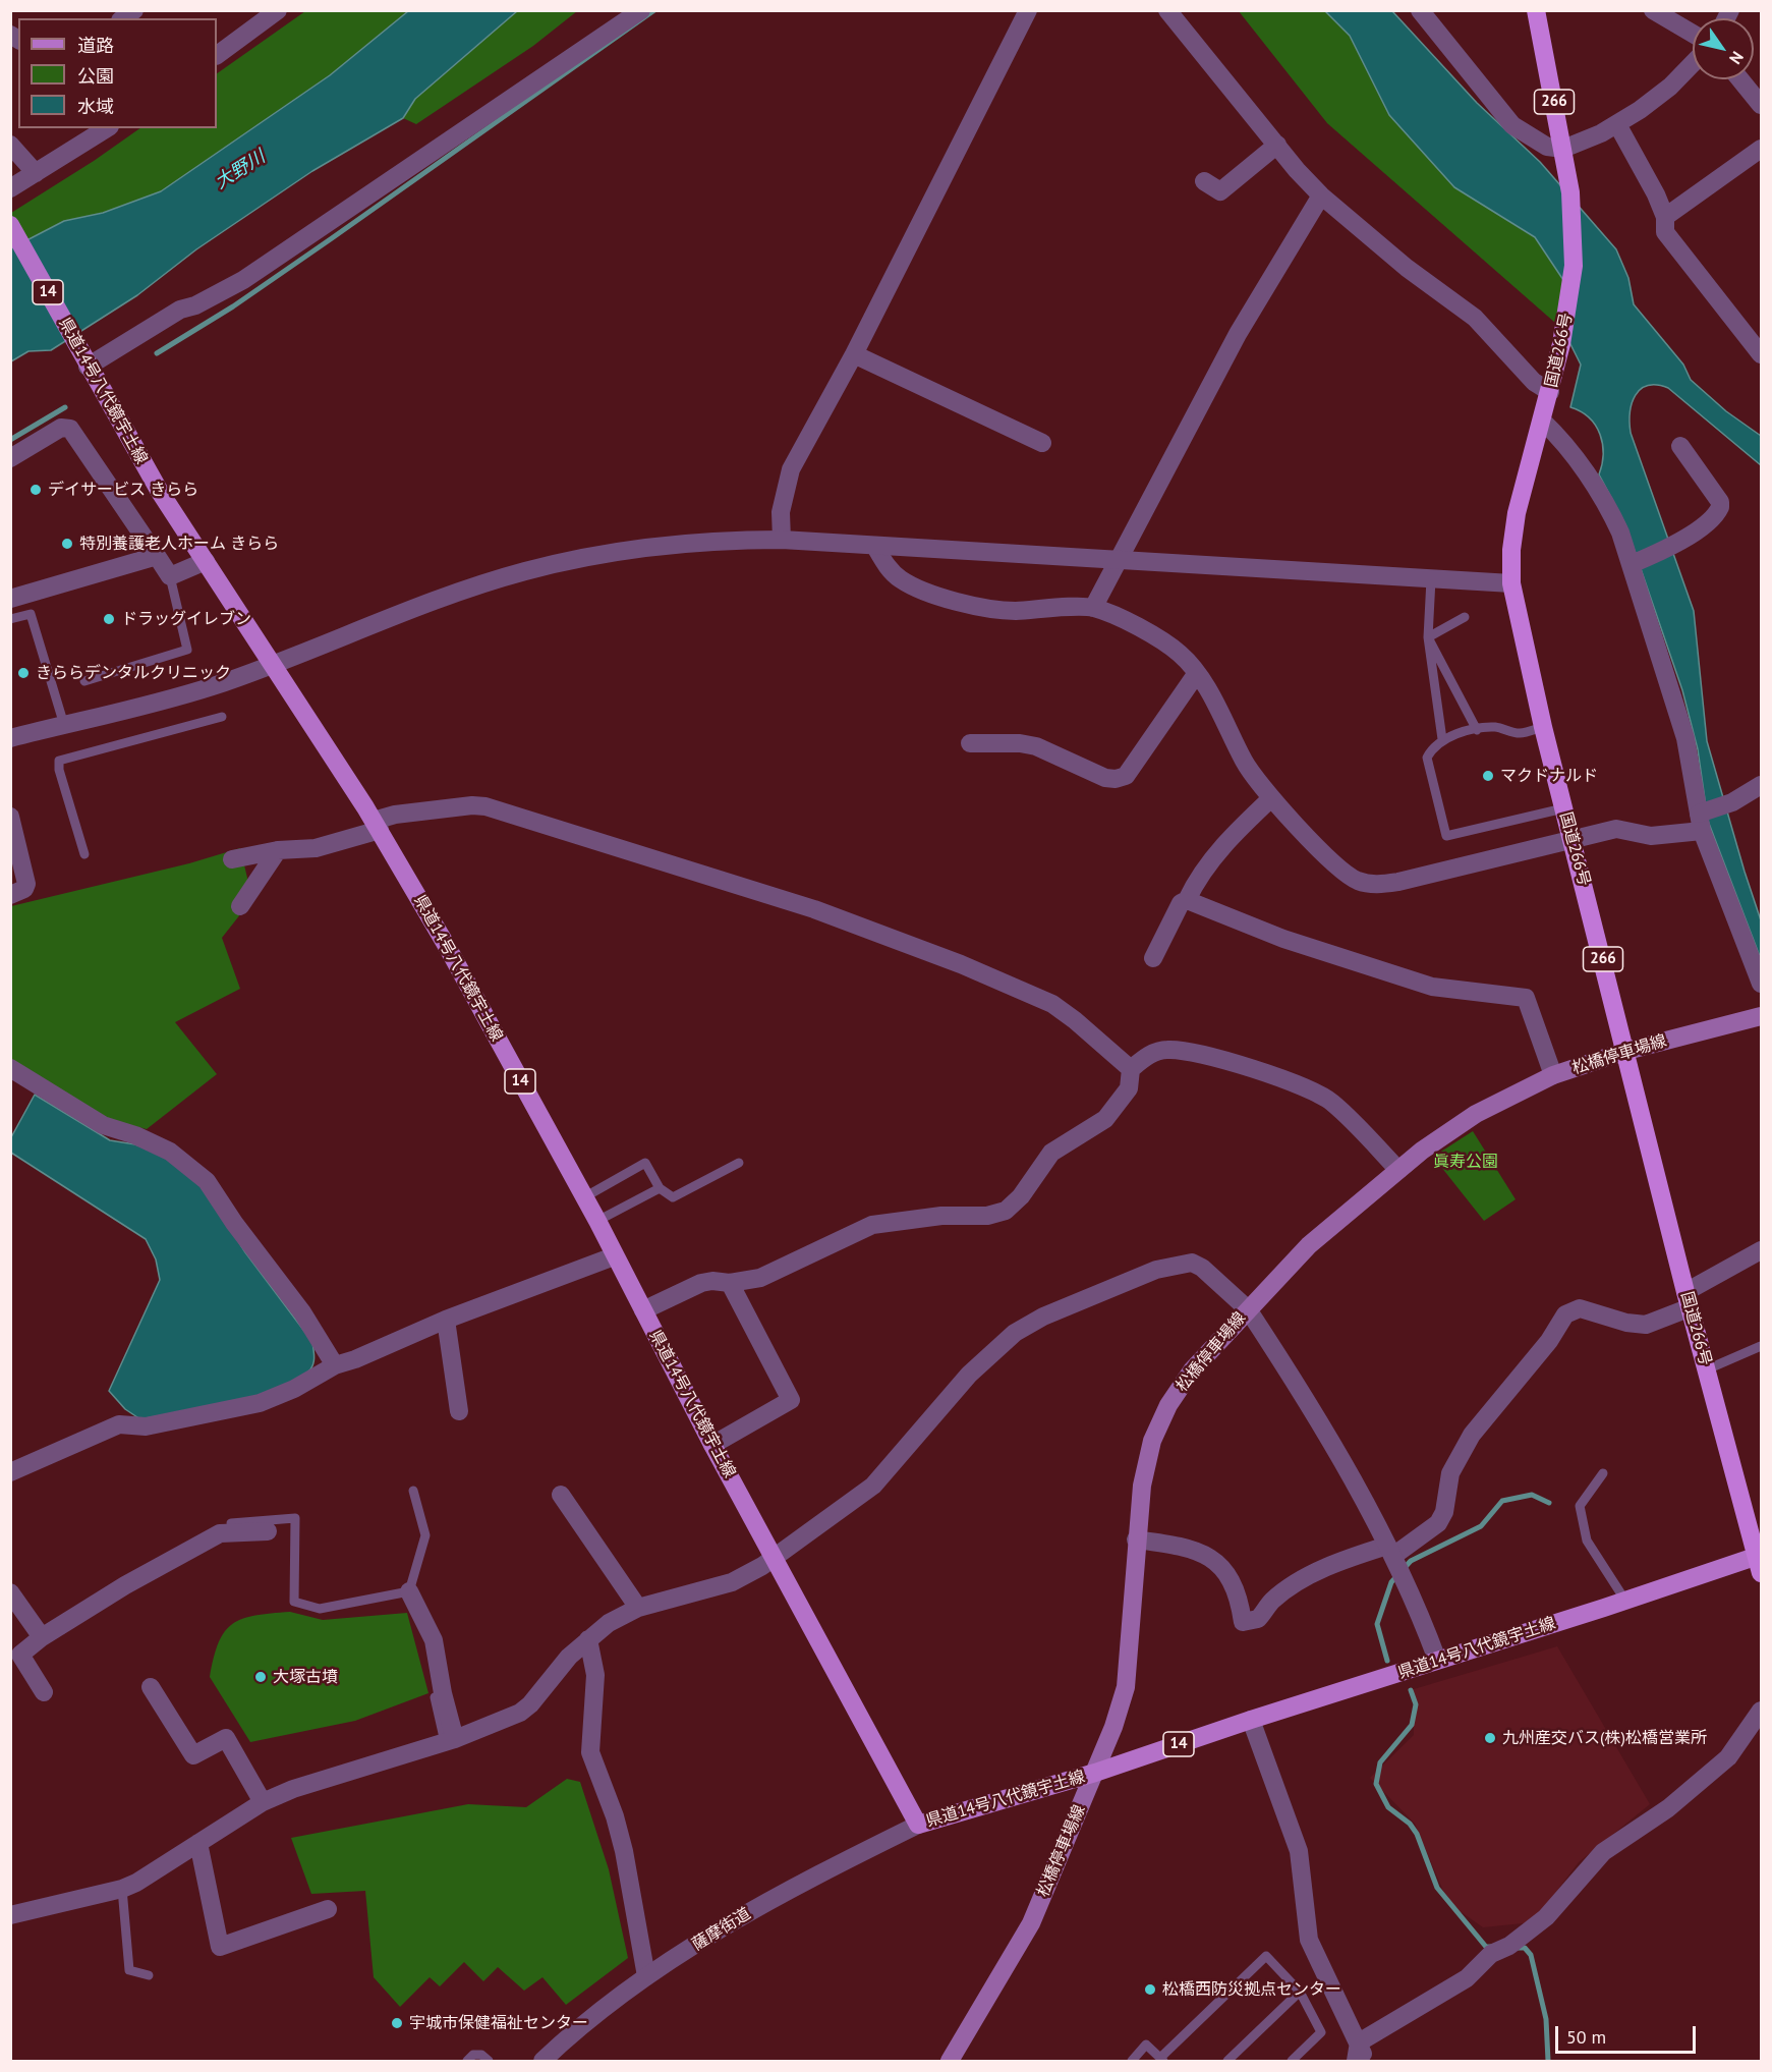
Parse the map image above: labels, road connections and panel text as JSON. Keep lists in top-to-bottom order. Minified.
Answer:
{"streets":{"highway":["266","国道266号"],"main road":["14","県道14号八代鏡宇土線","松橋停車場線"],"street":["薩摩街道"]},"crossings":[["国道266号","県道14号八代鏡宇土線"],["国道266号","松橋停車場線"],["県道14号八代鏡宇土線","松橋停車場線"],["県道14号八代鏡宇土線","薩摩街道"]],"water":["大野川"],"parks":["眞寿公園"],"places":["デイサービス きらら","特別養護老人ホーム きらら","ドラッグイレブン","きららデンタルクリニック","マクドナルド","大塚古墳","九州産交バス(株)松橋営業所","松橋西防災拠点センター","宇城市保健福祉センター"],"legend":["道路","公園","水域"],"scale_bar":"50 m","north":"bottom right"}
